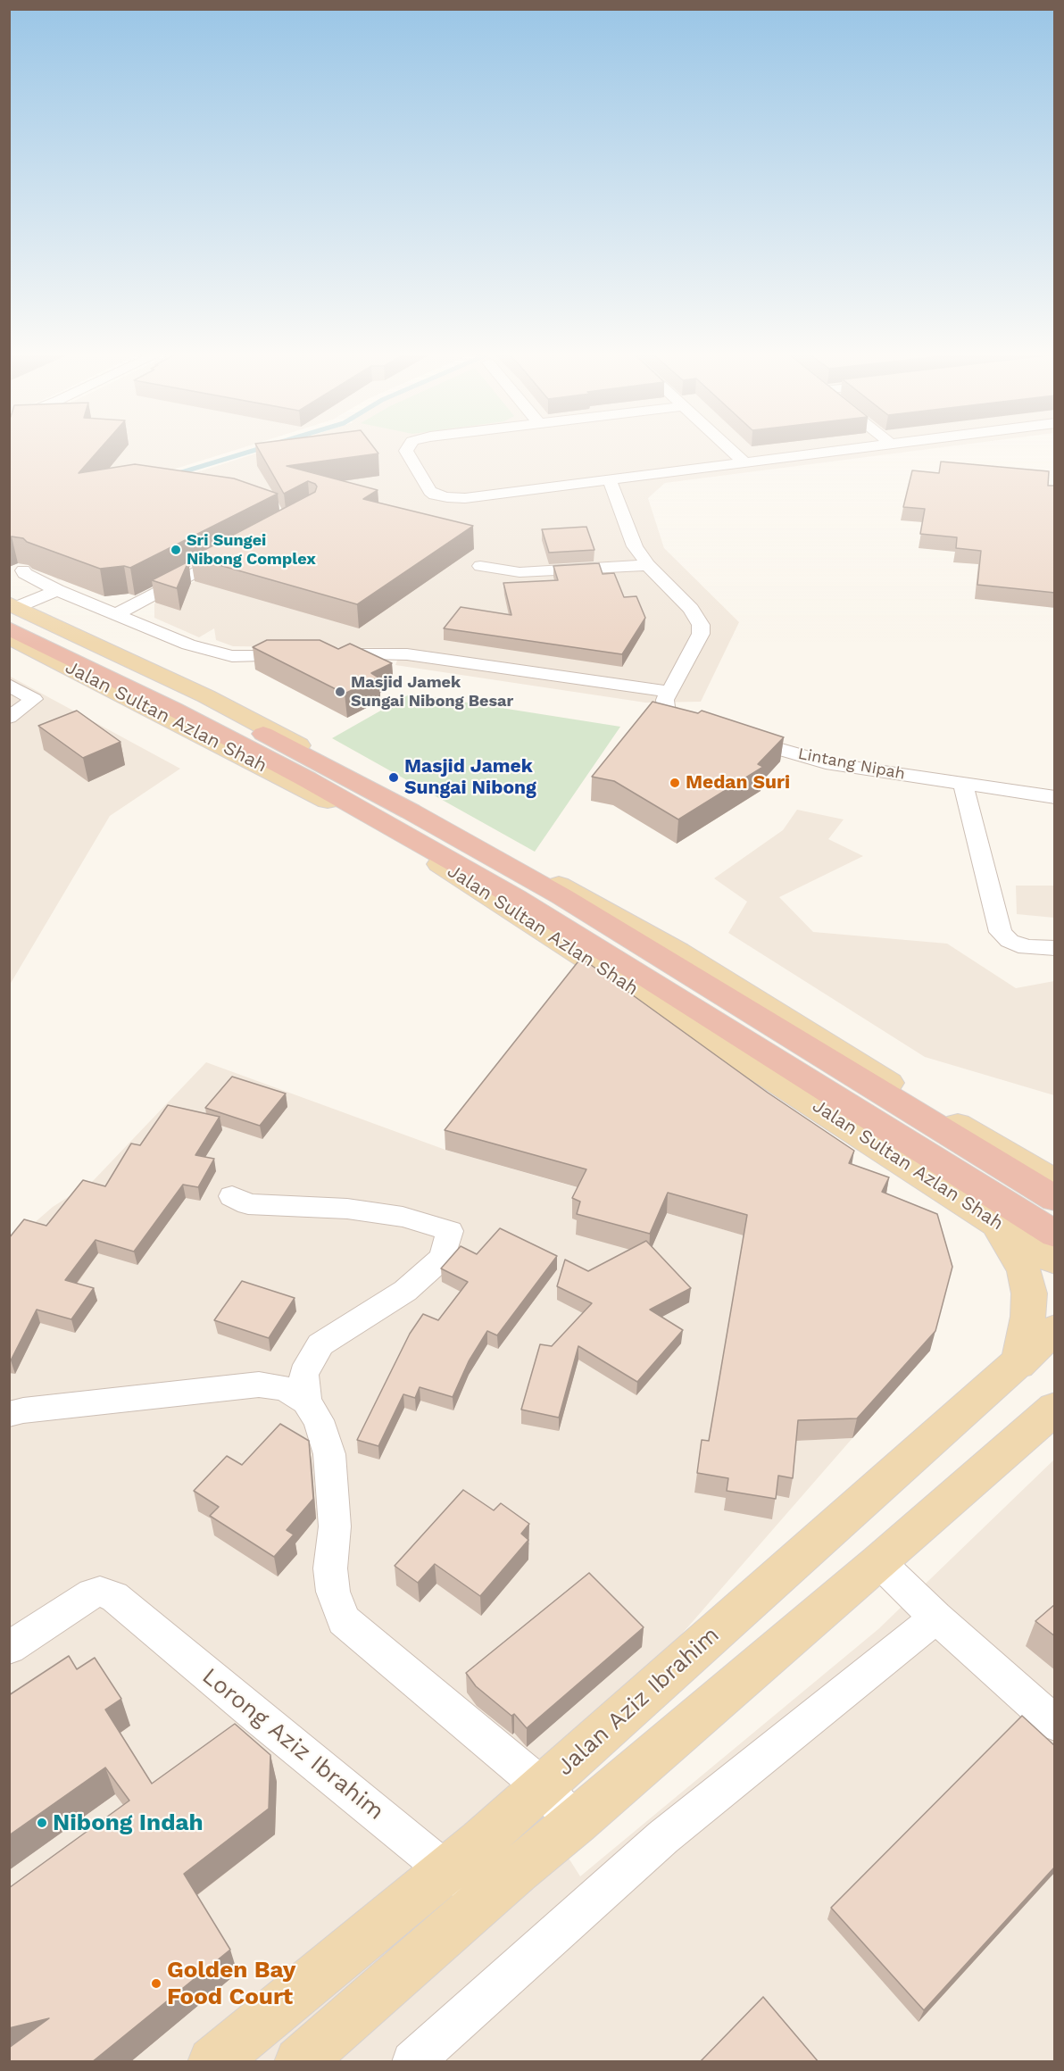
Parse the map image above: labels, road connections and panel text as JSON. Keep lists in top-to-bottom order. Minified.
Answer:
{"streets":{"highway":["Jalan Sultan Azlan Shah"],"main road":["Jalan Aziz Ibrahim"],"street":["Lintang Nipah","Lorong Aziz Ibrahim"]},"crossings":[["Jalan Aziz Ibrahim","Lorong Aziz Ibrahim"]],"places":["Sri Sungei Nibong Complex","Masjid Jamek Sungai Nibong Besar","Masjid Jamek Sungai Nibong","Medan Suri","Nibong Indah","Golden Bay Food Court"]}
